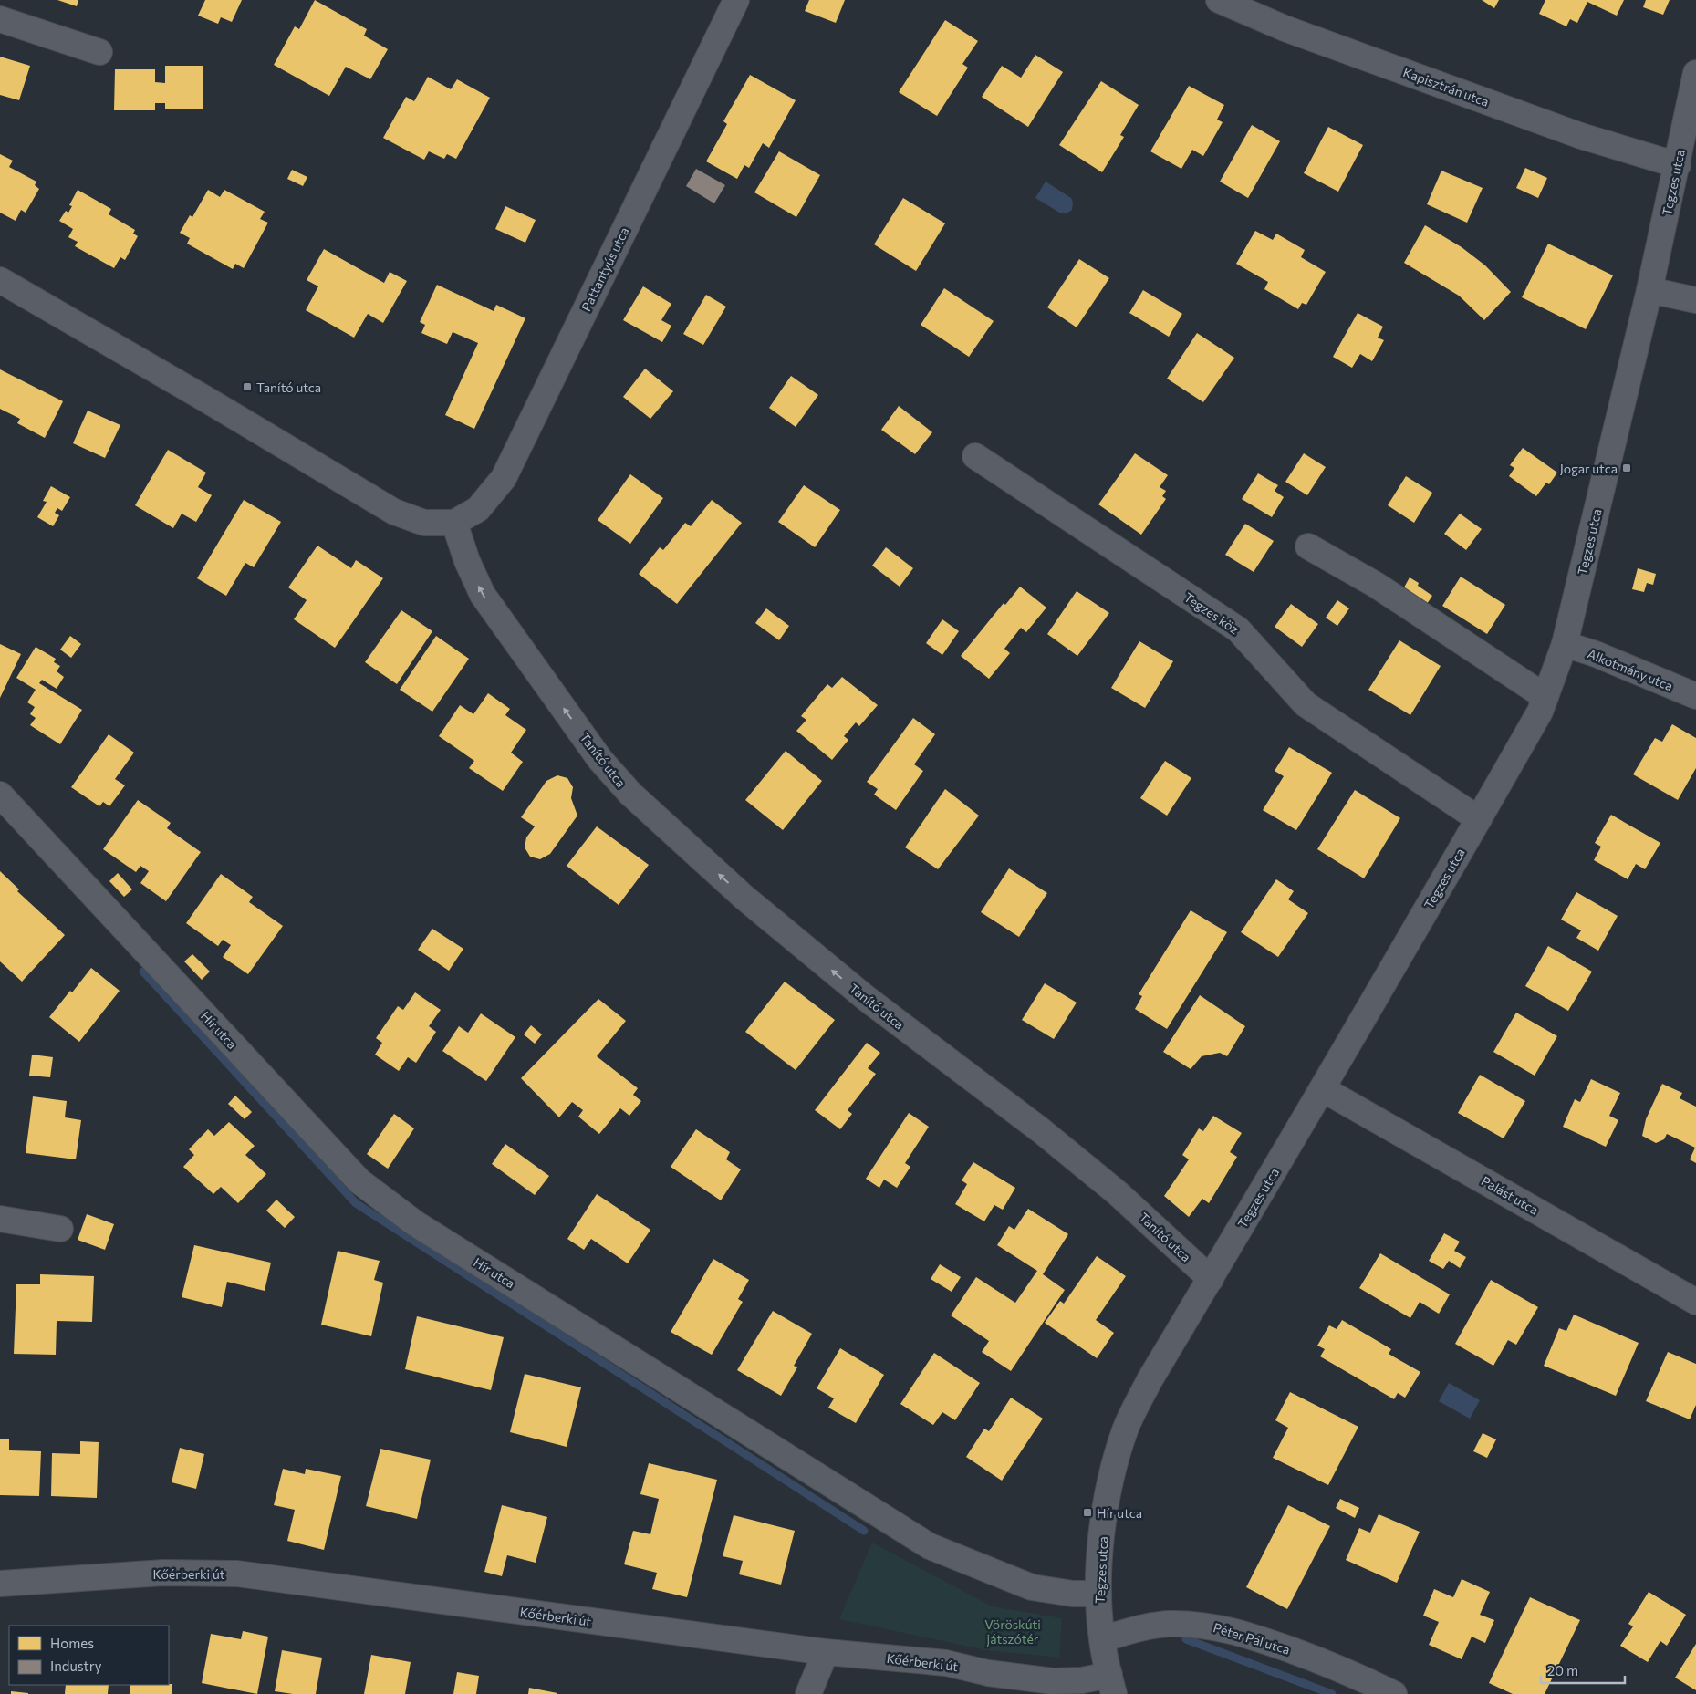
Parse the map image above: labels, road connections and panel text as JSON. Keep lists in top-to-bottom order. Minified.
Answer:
{"streets":{"street":["Kapisztrán utca","Tegzes utca","Pattantyús utca","Tegzes köz","Alkotmány utca","Tanító utca","Hír utca","Palást utca","Kőérberki út","Péter Pál utca"]},"crossings":[["Kapisztrán utca","Tegzes utca"],["Tegzes utca","Tegzes köz"],["Tegzes utca","Alkotmány utca"],["Tegzes utca","Tanító utca"],["Tegzes utca","Hír utca"],["Tegzes utca","Palást utca"],["Tegzes utca","Kőérberki út"],["Tegzes utca","Péter Pál utca"],["Pattantyús utca","Tanító utca"]],"one_way":["Tanító utca"],"parks":["Vöröskúti játszótér"],"places":{"transit":["Tanító utca","Jogar utca","Hír utca"]},"legend":["Homes","Industry"],"scale_bar":"20 m"}
